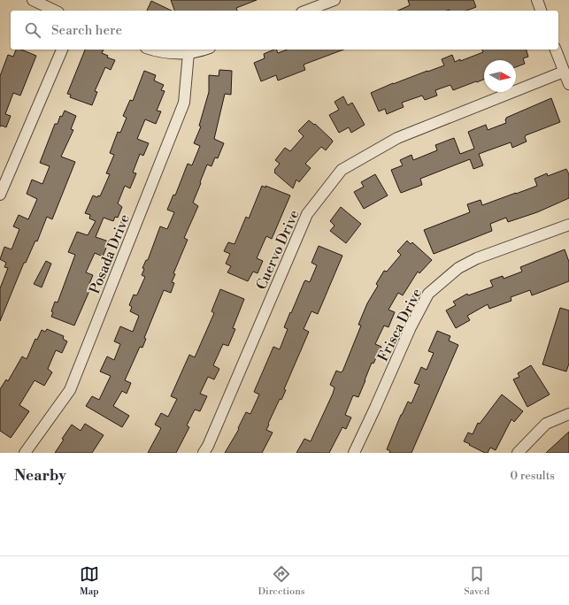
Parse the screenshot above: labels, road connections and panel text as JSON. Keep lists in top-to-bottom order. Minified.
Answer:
{"streets":{"street":["Cuervo Drive","Posada Drive","Frisca Drive"]},"north":"right","page":{"search":"Search here","heading":["Nearby","0 results"],"nav":["Map","Directions","Saved"]}}
